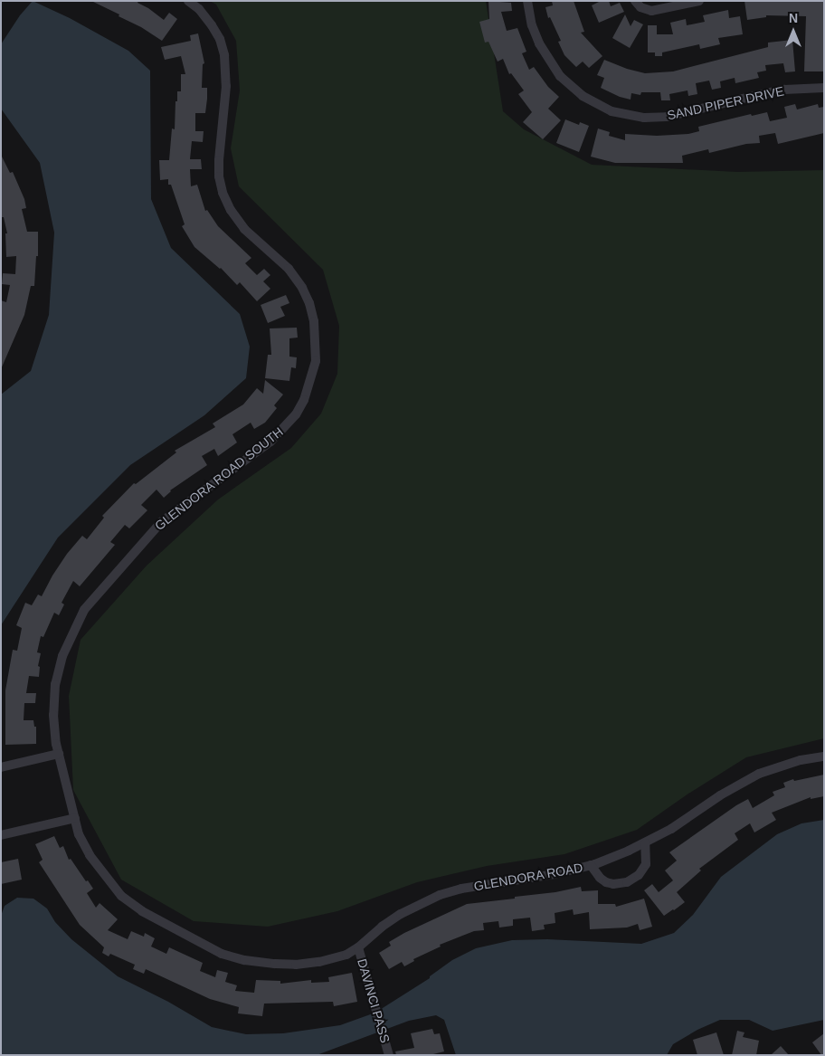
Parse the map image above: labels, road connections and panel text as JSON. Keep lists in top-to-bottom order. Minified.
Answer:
{"streets":{"street":["SAND PIPER DRIVE","GLENDORA ROAD SOUTH","GLENDORA ROAD","DAVINCI PASS"]},"crossings":[["GLENDORA ROAD SOUTH","GLENDORA ROAD"],["GLENDORA ROAD SOUTH","DAVINCI PASS"],["GLENDORA ROAD","DAVINCI PASS"]],"north":"top"}
